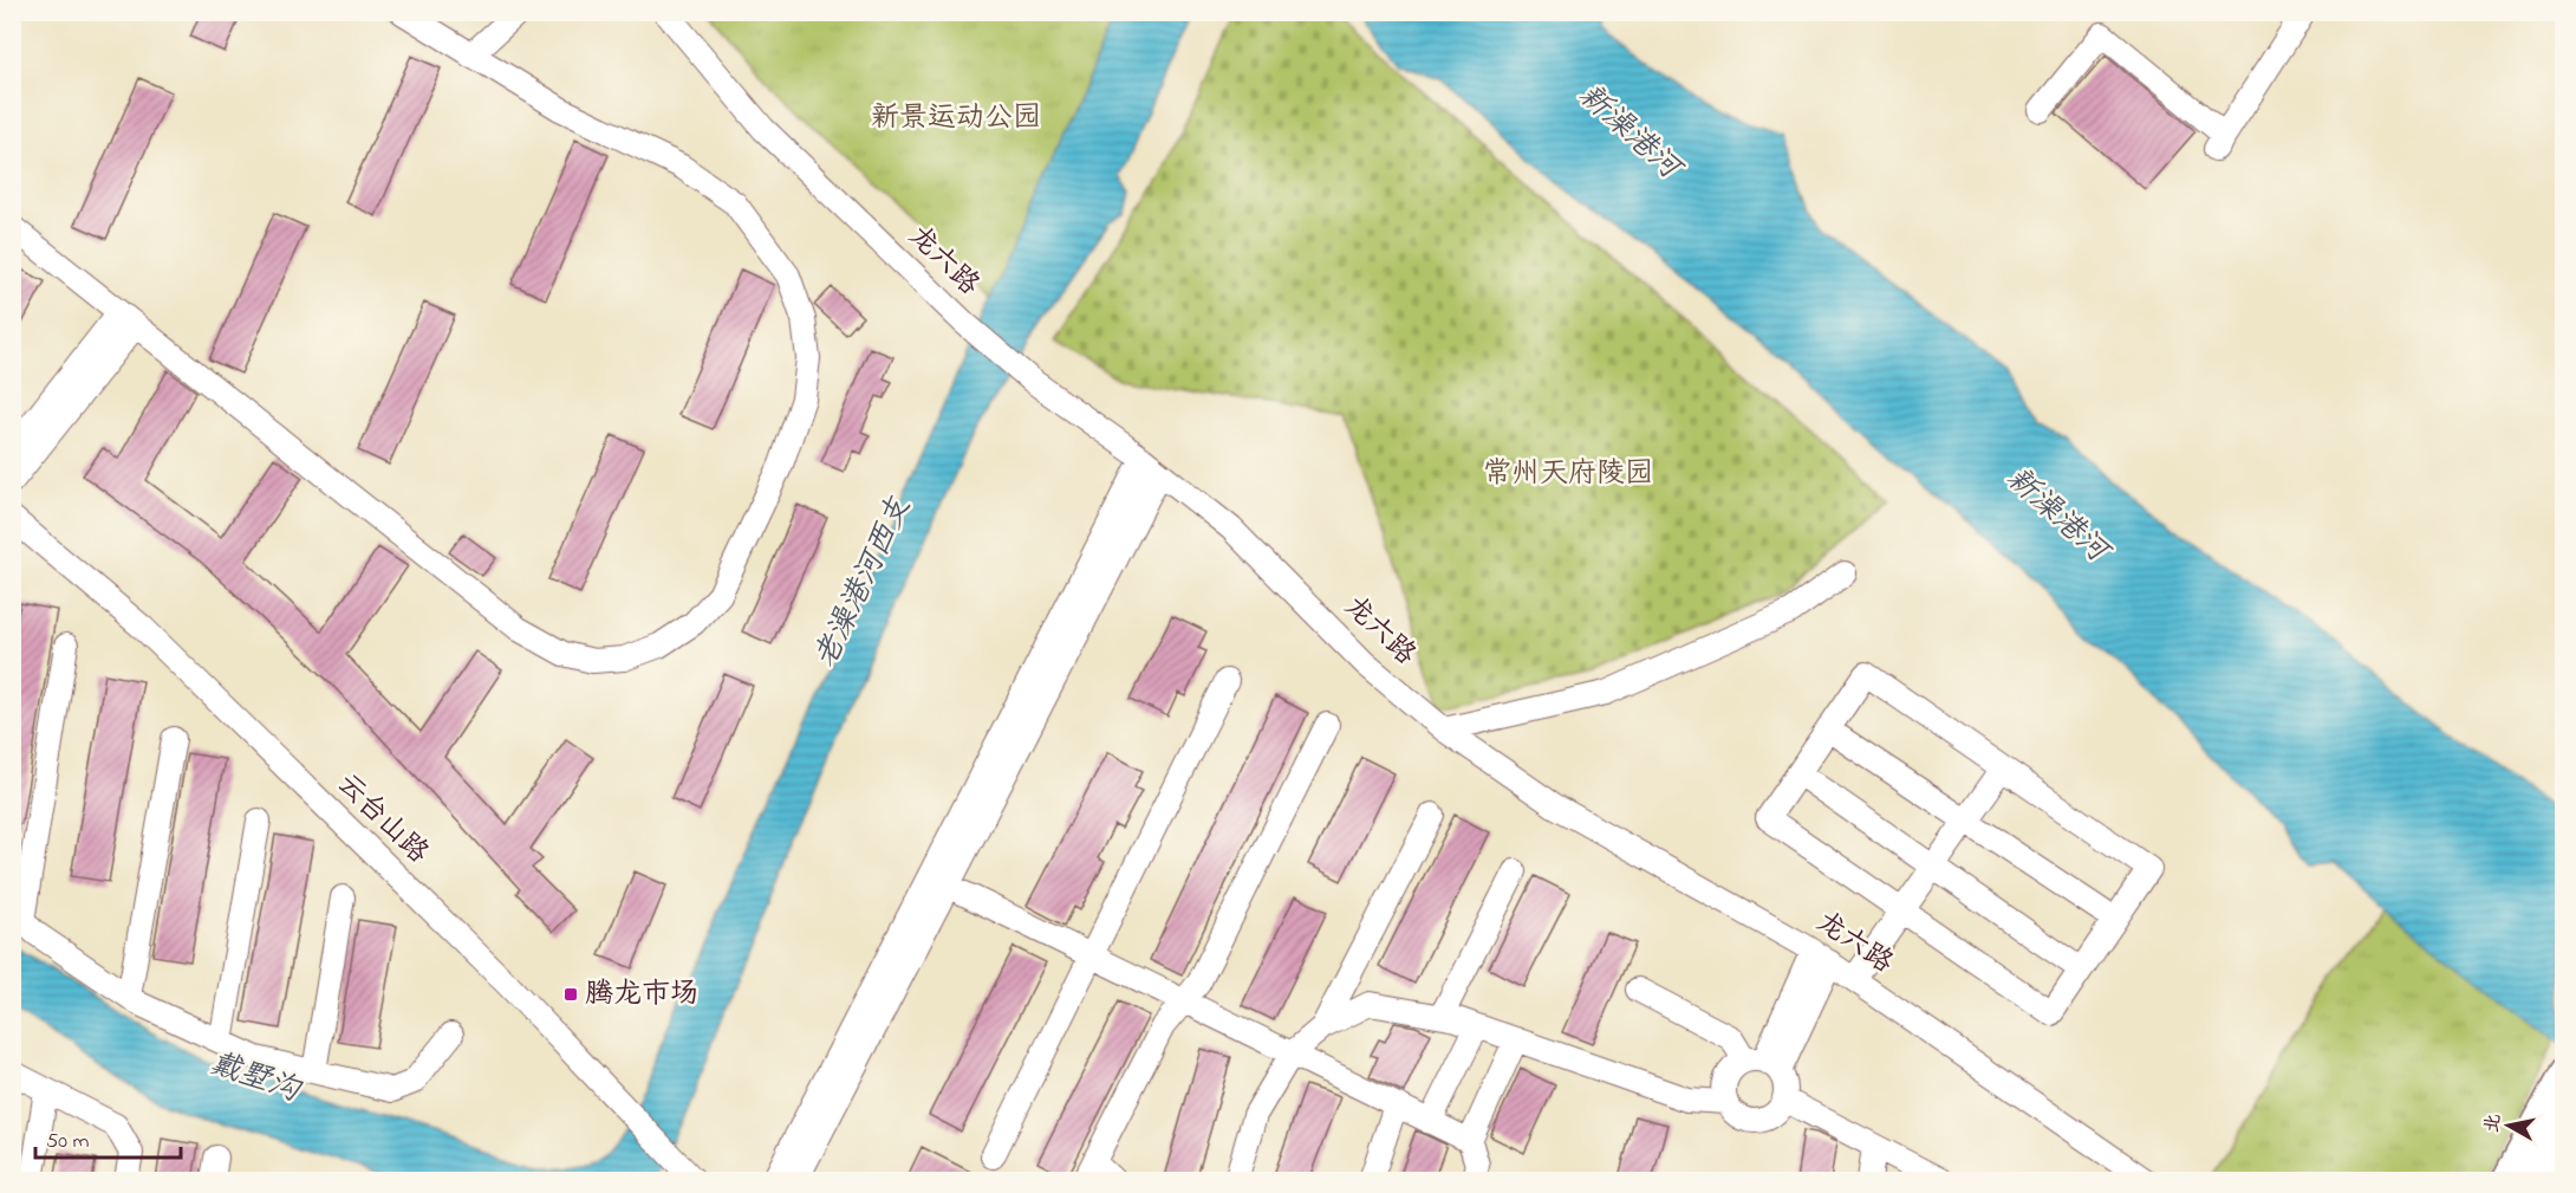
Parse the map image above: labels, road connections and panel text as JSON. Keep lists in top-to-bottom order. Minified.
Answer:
{"streets":{"street":["龙六路","云台山路"]},"water":["新澡港河","老澡港河西支","戴墅沟"],"parks":["新景运动公园","常州天府陵园"],"places":{"transit":["腾龙市场"]},"scale_bar":"50 m","north":"left"}
